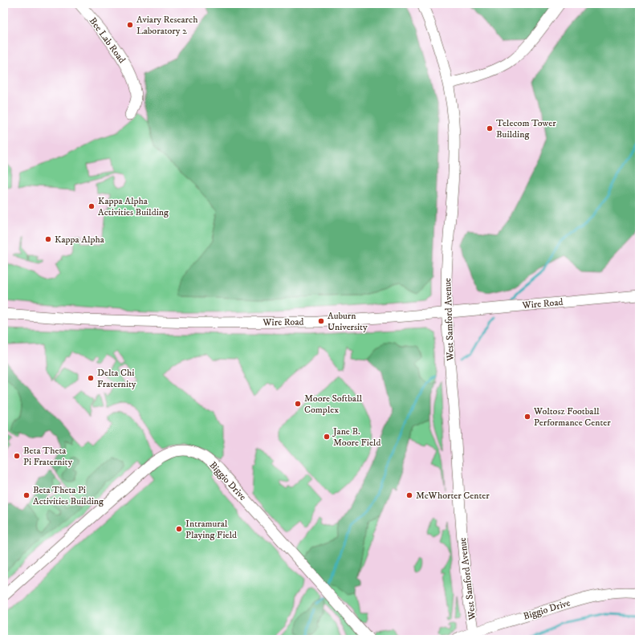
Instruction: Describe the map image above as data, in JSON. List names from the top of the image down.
{
  "streets": {
    "street": [
      "Bee Lab Road",
      "Wire Road",
      "West Samford Avenue",
      "Biggio Drive"
    ]
  },
  "crossings": [
    ["Wire Road", "West Samford Avenue"],
    ["West Samford Avenue", "Biggio Drive"]
  ],
  "places": [
    "Aviary Research Laboratory 2",
    "Telecom Tower Building",
    "Kappa Alpha Activities Building",
    "Kappa Alpha",
    "Auburn University",
    "Delta Chi Fraternity",
    "Moore Softball Complex",
    "Woltosz Football Performance Center",
    "Jane B. Moore Field",
    "Beta Theta Pi Fraternity",
    "Beta Theta Pi Activities Building",
    "McWhorter Center",
    "Intramural Playing Field"
  ]
}
